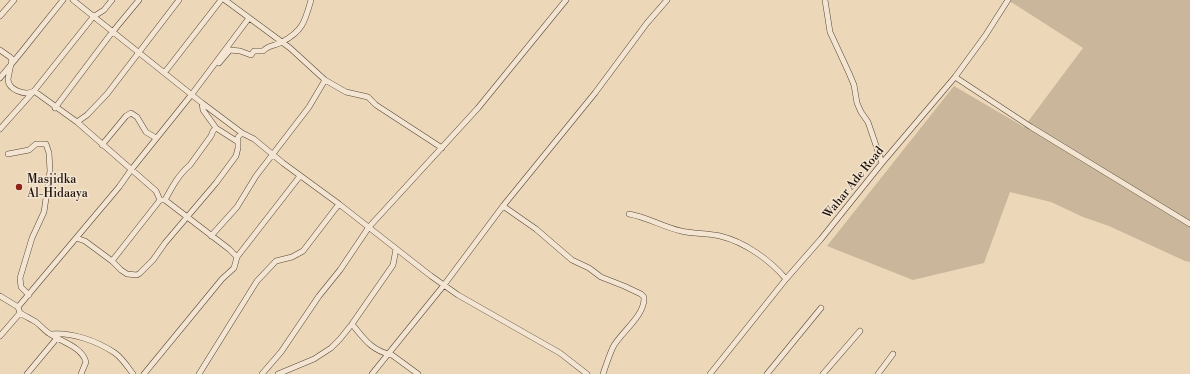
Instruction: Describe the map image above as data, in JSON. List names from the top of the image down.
{
  "streets": {
    "street": ["Wahar Ade Road"]
  },
  "places": ["Masjidka Al-Hidaaya"]
}
